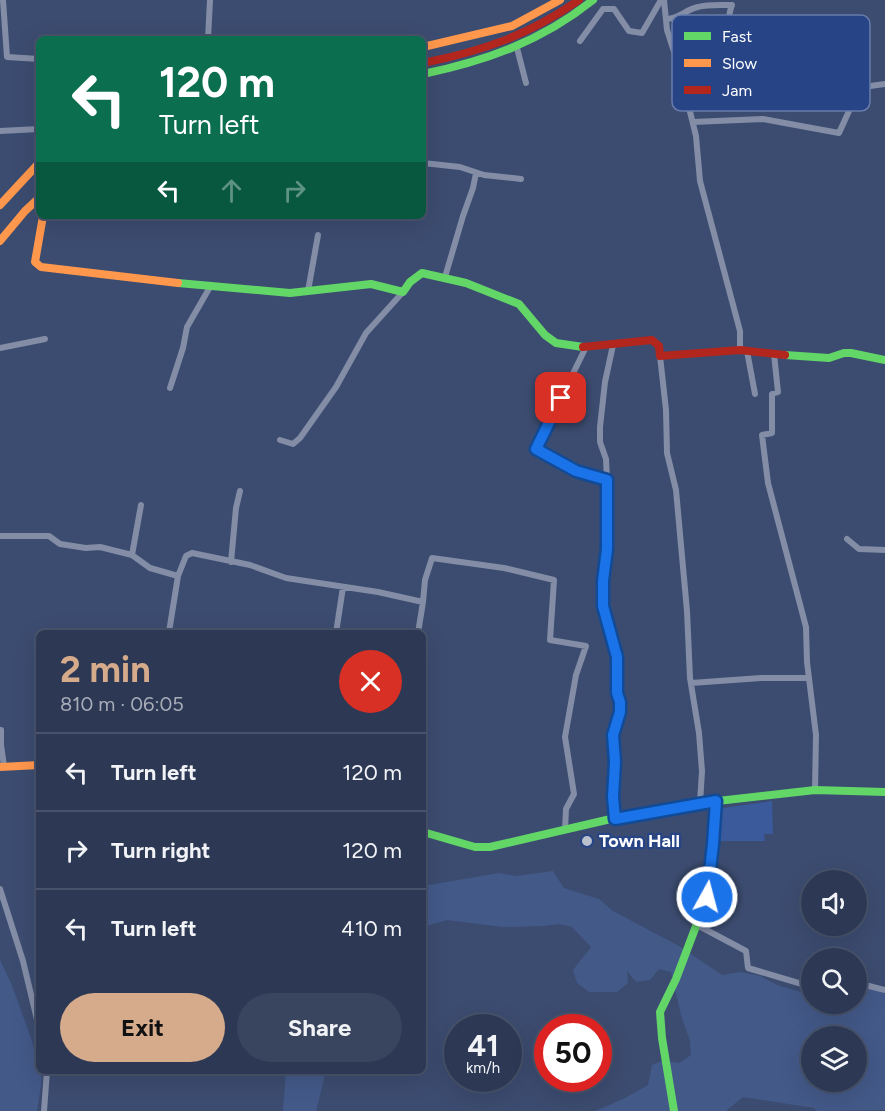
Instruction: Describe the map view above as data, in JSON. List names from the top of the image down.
{
  "places": ["Town Hall"],
  "legend": ["Fast", "Slow", "Jam"],
  "page": {
    "turn": ["120 m", "Turn left"],
    "heading": ["2 min", "810 m · 06:05"],
    "list": [
      {
        "name": "Turn left",
        "value": "120 m"
      },
      {
        "name": "Turn right",
        "value": "120 m"
      },
      {
        "name": "Turn left",
        "value": "410 m"
      }
    ],
    "buttons": ["Exit", "Share"],
    "speed": "41 km/h",
    "limit": "50"
  }
}
